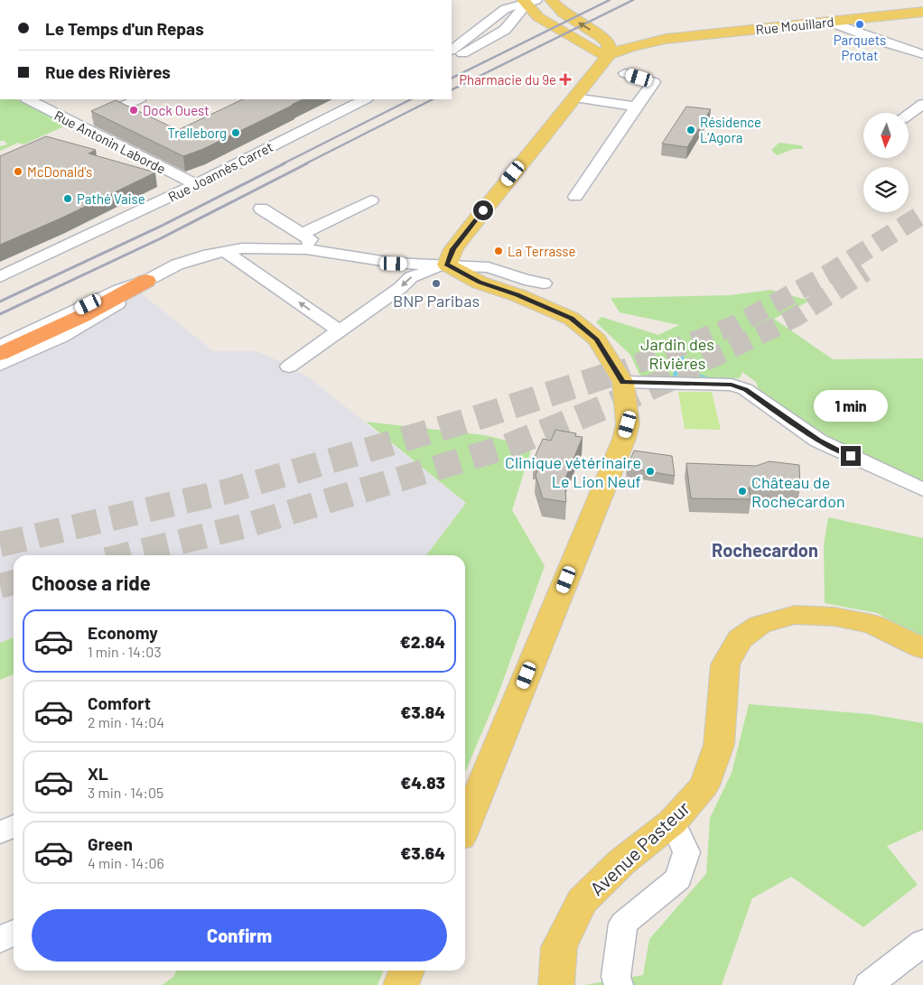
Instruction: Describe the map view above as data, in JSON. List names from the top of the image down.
{
  "streets": {
    "main road": ["Rue Mouillard", "Avenue Pasteur"],
    "street": ["Rue Antonin Laborde", "Rue Joannès Carret"]
  },
  "crossings": [
    ["Rue Antonin Laborde", "Rue Joannès Carret"]
  ],
  "districts": ["Rochecardon"],
  "parks": ["Jardin des Rivières"],
  "places": {
    "other": [
      "Parquets Protat",
      "Dock Ouest",
      "Résidence L’Agora",
      "Trelleborg",
      "McDonald's",
      "Pathé Vaise",
      "La Terrasse",
      "BNP Paribas",
      "Clinique vétérinaire Le Lion Neuf",
      "Château de Rochecardon"
    ],
    "health": ["Pharmacie du 9e"]
  },
  "north": "bottom",
  "page": {
    "banner": ["Le Temps d'un Repas", "Rue des Rivières"],
    "bubble": "1 min",
    "heading": "Choose a ride",
    "list": [
      {
        "name": "Economy",
        "note": "1 min · 14:03",
        "value": "€2.84"
      },
      {
        "name": "Comfort",
        "note": "2 min · 14:04",
        "value": "€3.84"
      },
      {
        "name": "XL",
        "note": "3 min · 14:05",
        "value": "€4.83"
      },
      {
        "name": "Green",
        "note": "4 min · 14:06",
        "value": "€3.64"
      }
    ],
    "buttons": "Confirm"
  }
}
